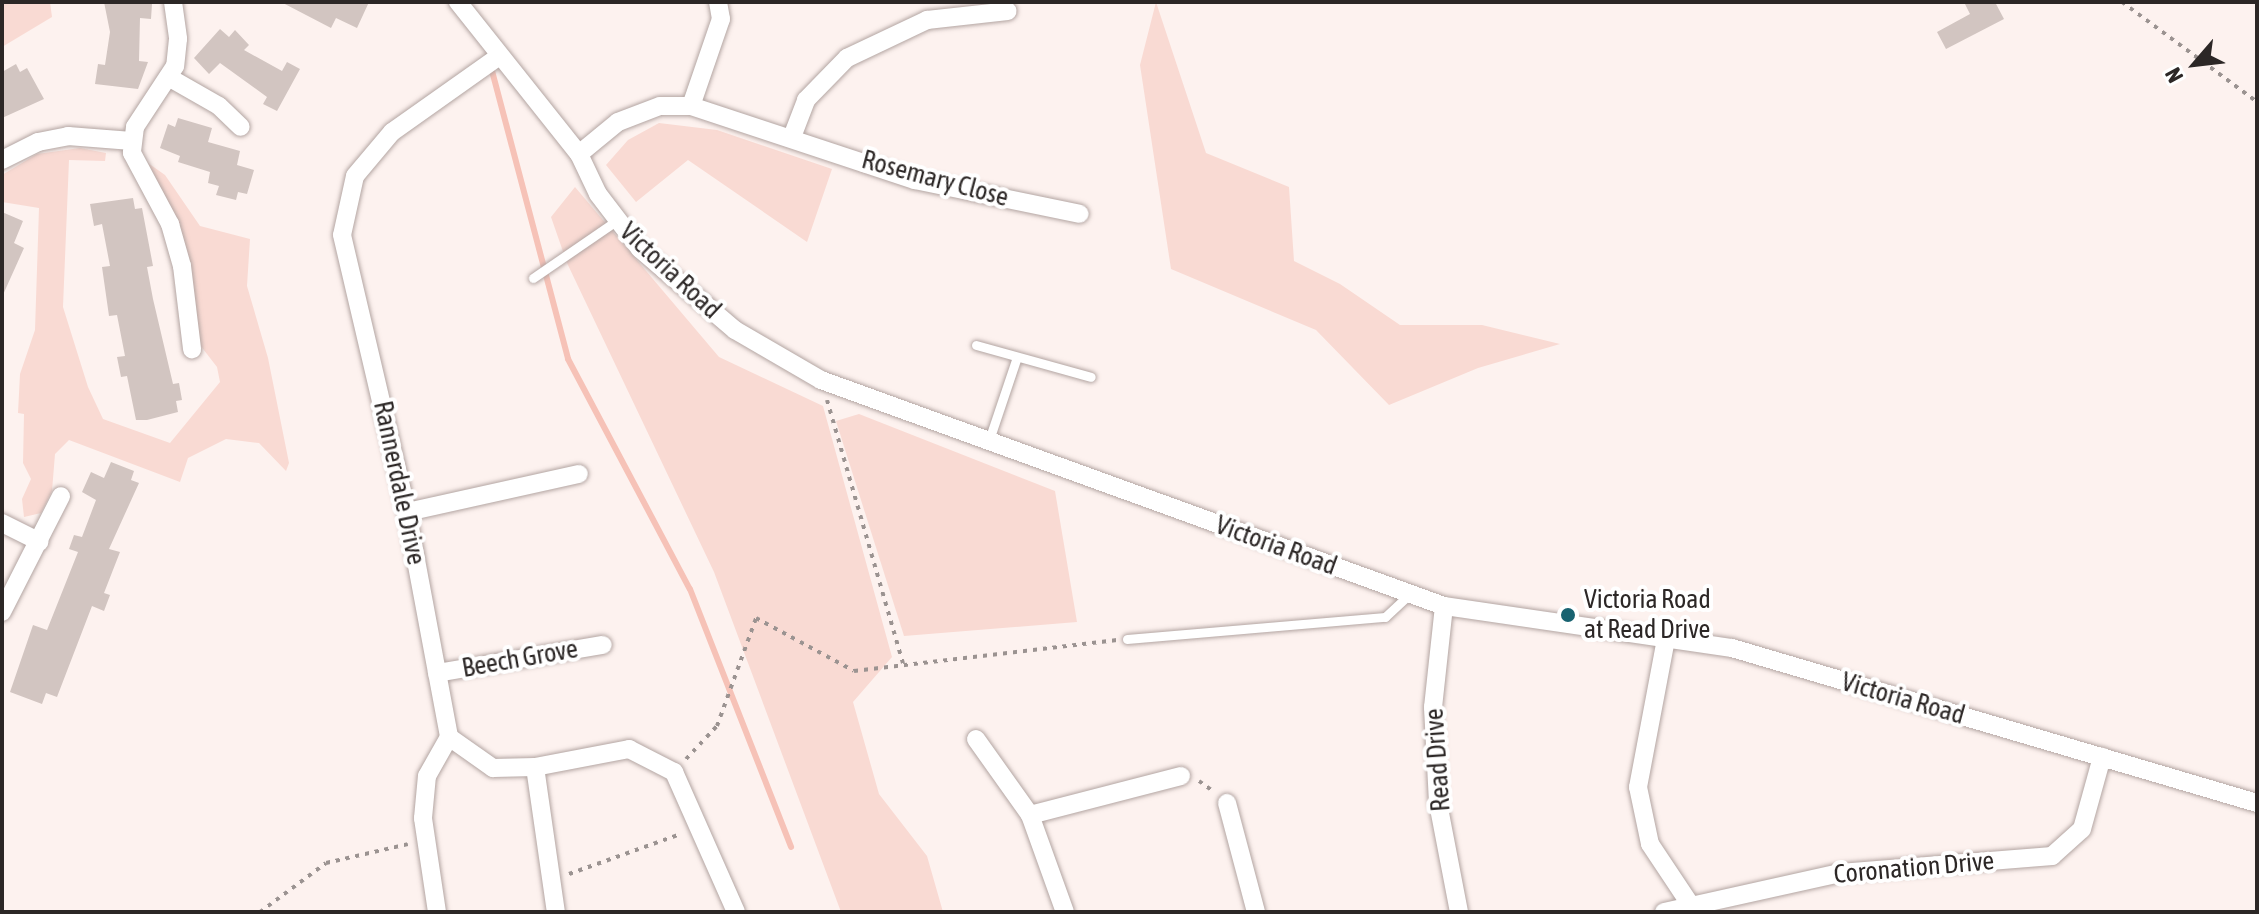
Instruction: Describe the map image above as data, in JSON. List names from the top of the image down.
{
  "streets": {
    "street": [
      "Rosemary Close",
      "Victoria Road",
      "Rannerdale Drive",
      "Beech Grove",
      "Read Drive",
      "Coronation Drive"
    ]
  },
  "crossings": [
    ["Rosemary Close", "Victoria Road"],
    ["Victoria Road", "Rannerdale Drive"],
    ["Victoria Road", "Read Drive"],
    ["Victoria Road", "Coronation Drive"],
    ["Rannerdale Drive", "Beech Grove"]
  ],
  "places": ["Victoria Road at Read Drive"],
  "north": "bottom left"
}
